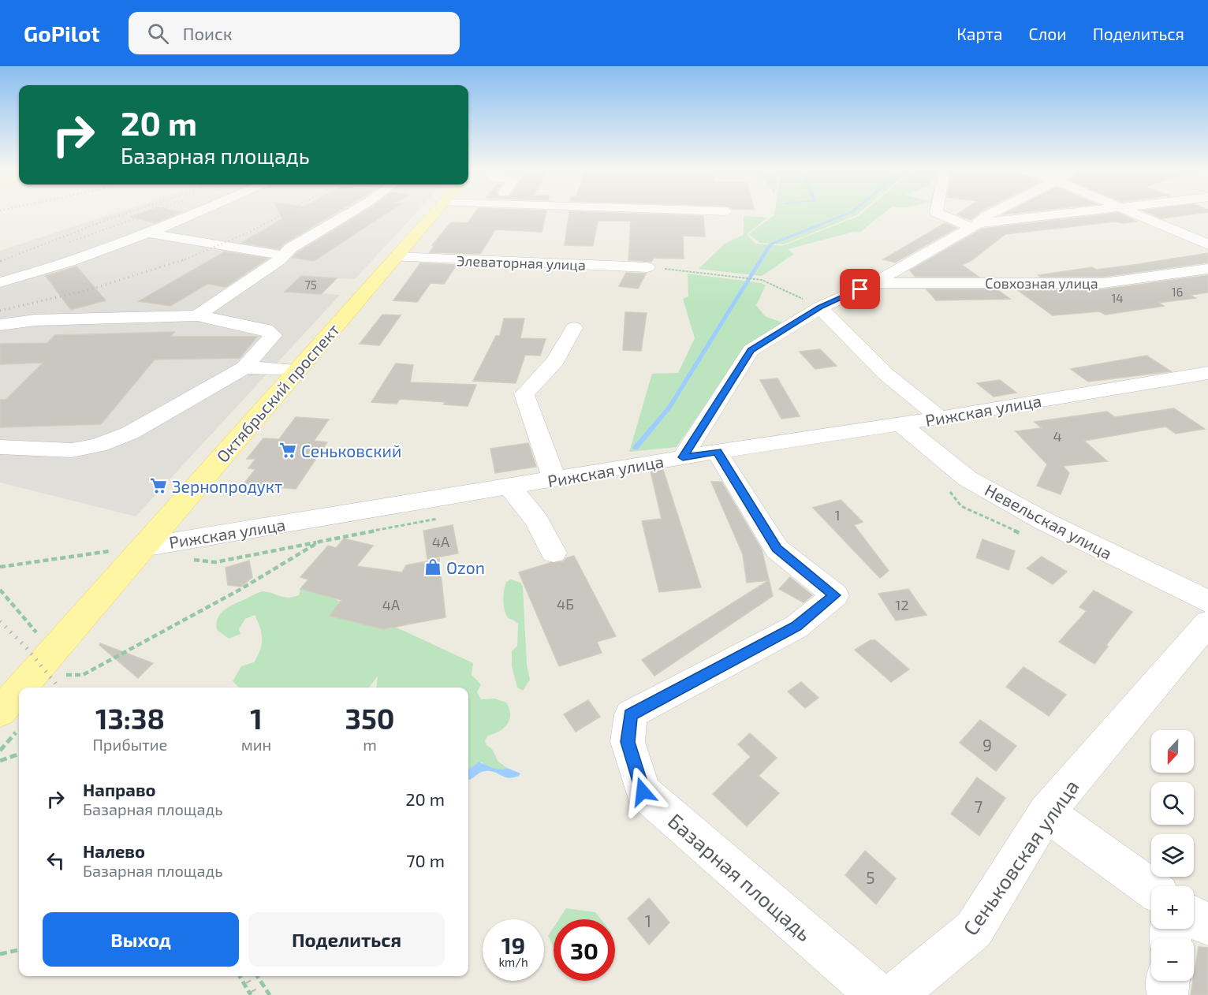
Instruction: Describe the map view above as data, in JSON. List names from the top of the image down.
{
  "streets": {
    "main road": ["Октябрьский проспект"],
    "street": [
      "Элеваторная улица",
      "Совхозная улица",
      "Рижская улица",
      "Невельская улица",
      "Сеньковская улица",
      "Базарная площадь"
    ]
  },
  "crossings": [
    ["Элеваторная улица", "Октябрьский проспект"],
    ["Октябрьский проспект", "Рижская улица"],
    ["Рижская улица", "Невельская улица"],
    ["Рижская улица", "Базарная площадь"]
  ],
  "places": {
    "supermarket": ["Сеньковский", "Зернопродукт"],
    "shop": ["Ozon"]
  },
  "house_numbers": [
    "75",
    "16",
    "14",
    "4",
    "1",
    "4А",
    "4Б",
    "4А",
    "12",
    "9",
    "7",
    "5",
    "1"
  ],
  "north": "bottom",
  "page": {
    "header": "GoPilot",
    "search": "Поиск",
    "nav": ["Карта", "Слои", "Поделиться"],
    "turn": ["20 m", "Базарная площадь"],
    "eta": [
      "13:38",
      "Прибытие",
      "1",
      "мин",
      "350",
      "m"
    ],
    "map_buttons": ["+", "−"],
    "list": [
      {
        "name": "Направо",
        "note": "Базарная площадь",
        "value": "20 m"
      },
      {
        "name": "Налево",
        "note": "Базарная площадь",
        "value": "70 m"
      }
    ],
    "buttons": ["Выход", "Поделиться"],
    "speed": "19 km/h",
    "limit": "30"
  }
}
